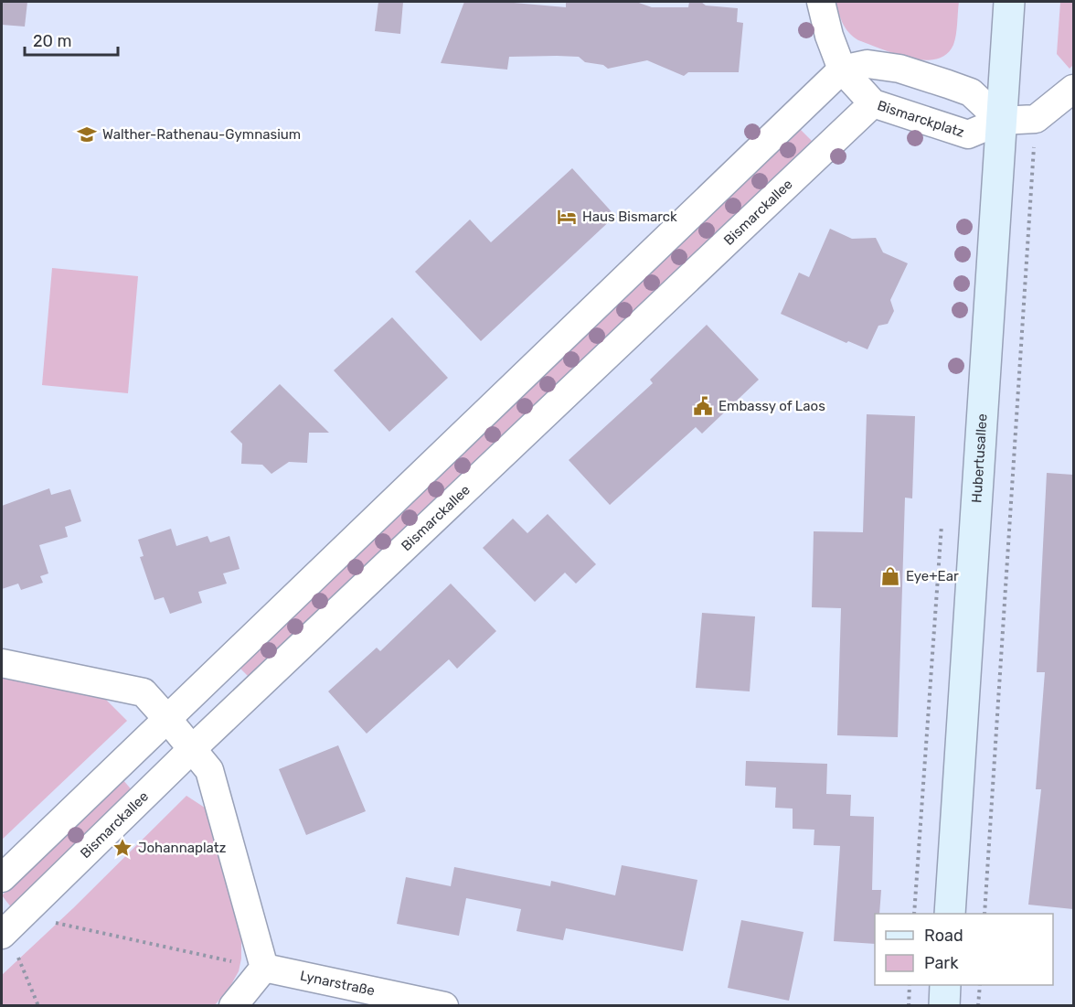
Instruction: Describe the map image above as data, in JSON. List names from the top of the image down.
{
  "streets": {
    "main road": ["Hubertusallee"],
    "street": ["Bismarckplatz", "Bismarckallee", "Lynarstraße"]
  },
  "crossings": [
    ["Bismarckplatz", "Bismarckallee"],
    ["Bismarckplatz", "Hubertusallee"]
  ],
  "places": {
    "school or university": ["Walther-Rathenau-Gymnasium"],
    "hotel": ["Haus Bismarck"],
    "public building": ["Embassy of Laos"],
    "shop": ["Eye+Ear"],
    "place": ["Johannaplatz"]
  },
  "legend": ["Road", "Park"],
  "scale_bar": "20 m"
}
